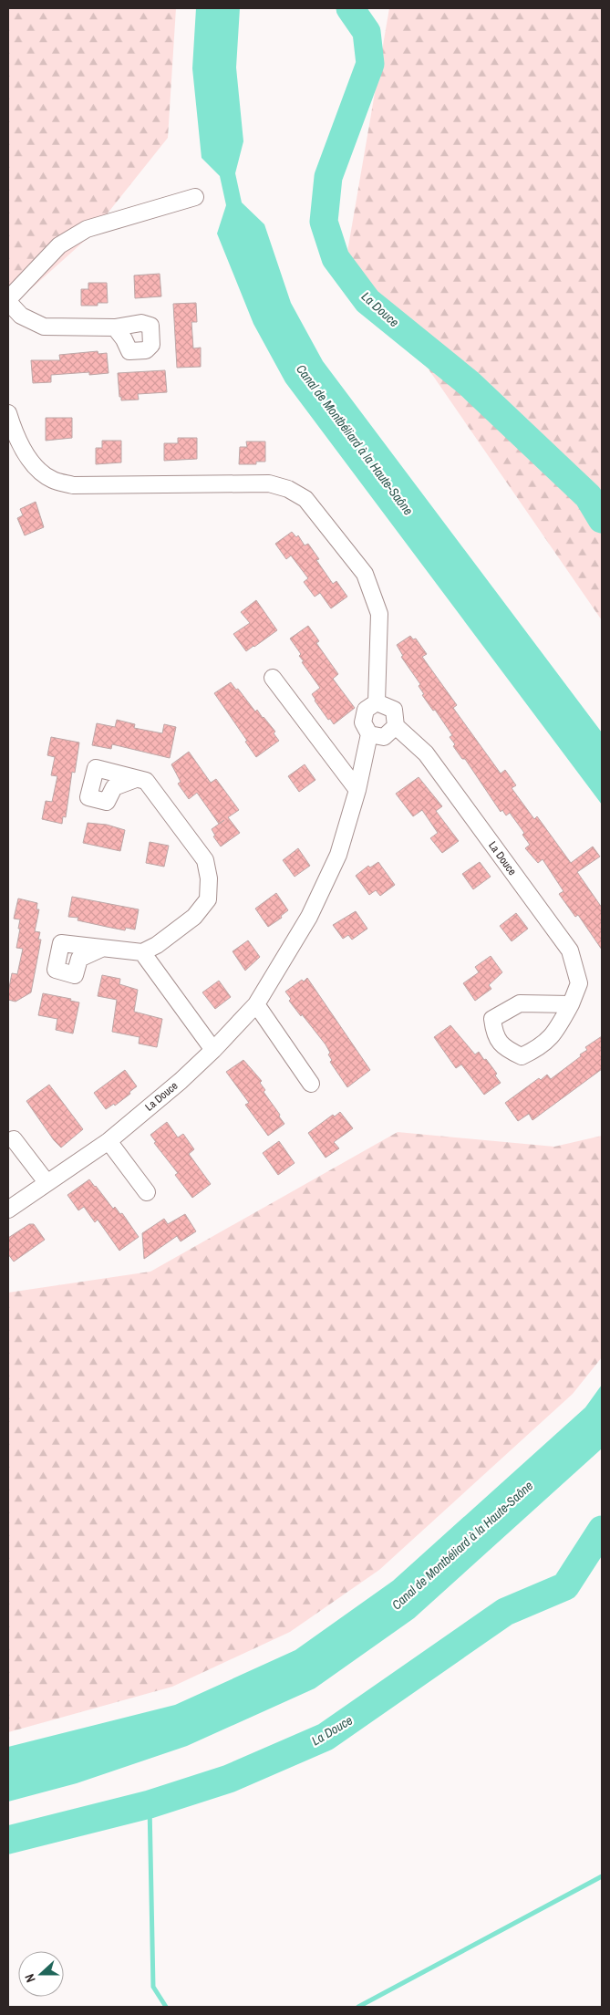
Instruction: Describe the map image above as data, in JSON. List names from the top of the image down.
{
  "streets": {
    "street": ["La Douce"]
  },
  "water": ["La Douce", "Canal de Montbéliard à la Haute-Saône"],
  "north": "left"
}
